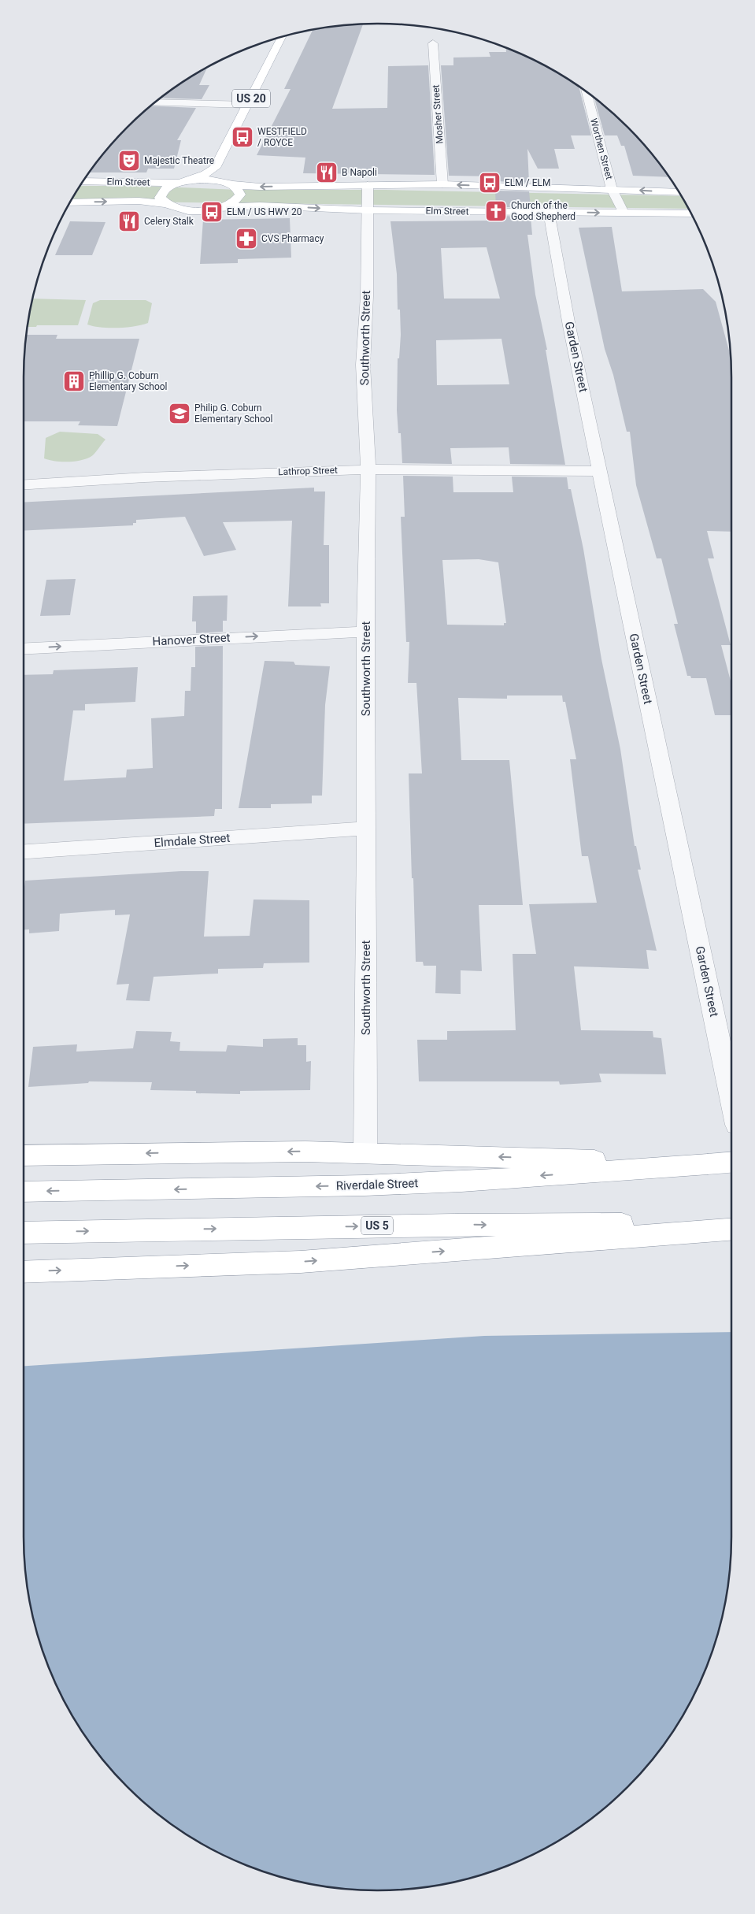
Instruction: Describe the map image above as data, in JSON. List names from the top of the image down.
{
  "streets": {
    "main road": [
      "US 20",
      "Elm Street",
      "Riverdale Street",
      "US 5"
    ],
    "street": [
      "Mosher Street",
      "Worthen Street",
      "Southworth Street",
      "Garden Street",
      "Lathrop Street",
      "Hanover Street",
      "Elmdale Street"
    ]
  },
  "crossings": [
    ["Worthen Street", "Elm Street"],
    ["Elm Street", "Southworth Street"],
    ["Elm Street", "Garden Street"],
    ["Southworth Street", "Lathrop Street"],
    ["Southworth Street", "Hanover Street"],
    ["Southworth Street", "Elmdale Street"],
    ["Garden Street", "Lathrop Street"]
  ],
  "one_way": ["Hanover Street"],
  "places": {
    "bus stop": ["WESTFIELD / ROYCE", "ELM / ELM", "ELM / US HWY 20"],
    "theatre": ["Majestic Theatre"],
    "restaurant": ["B Napoli", "Celery Stalk"],
    "church": ["Church of the Good Shepherd"],
    "pharmacy": ["CVS Pharmacy"],
    "building": ["Phillip G. Coburn Elementary School"],
    "school or university": ["Philip G. Coburn Elementary School"]
  }
}
